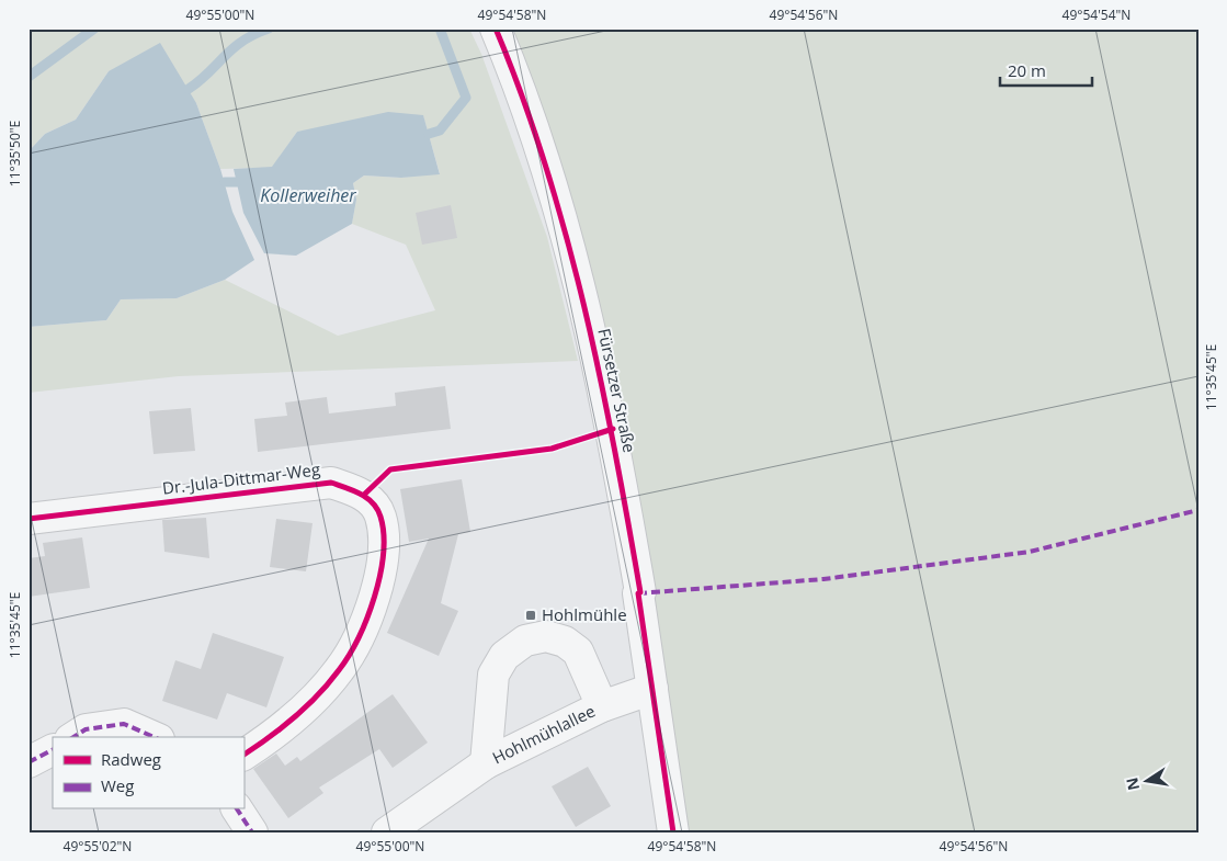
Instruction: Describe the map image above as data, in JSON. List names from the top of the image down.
{
  "streets": {
    "street": ["Fürsetzer Straße", "Dr.-Jula-Dittmar-Weg", "Hohlmühlallee"]
  },
  "crossings": [
    ["Fürsetzer Straße", "Hohlmühlallee"]
  ],
  "water": ["Kollerweiher"],
  "places": {
    "transit": ["Hohlmühle"]
  },
  "legend": ["Radweg", "Weg"],
  "scale_bar": "20 m",
  "north": "left",
  "coordinates": [
    "49°55'00\"N",
    "49°54'58\"N",
    "49°54'56\"N",
    "49°54'54\"N",
    "11°35'50\"E",
    "11°35'45\"E",
    "49°55'02\"N"
  ]
}
